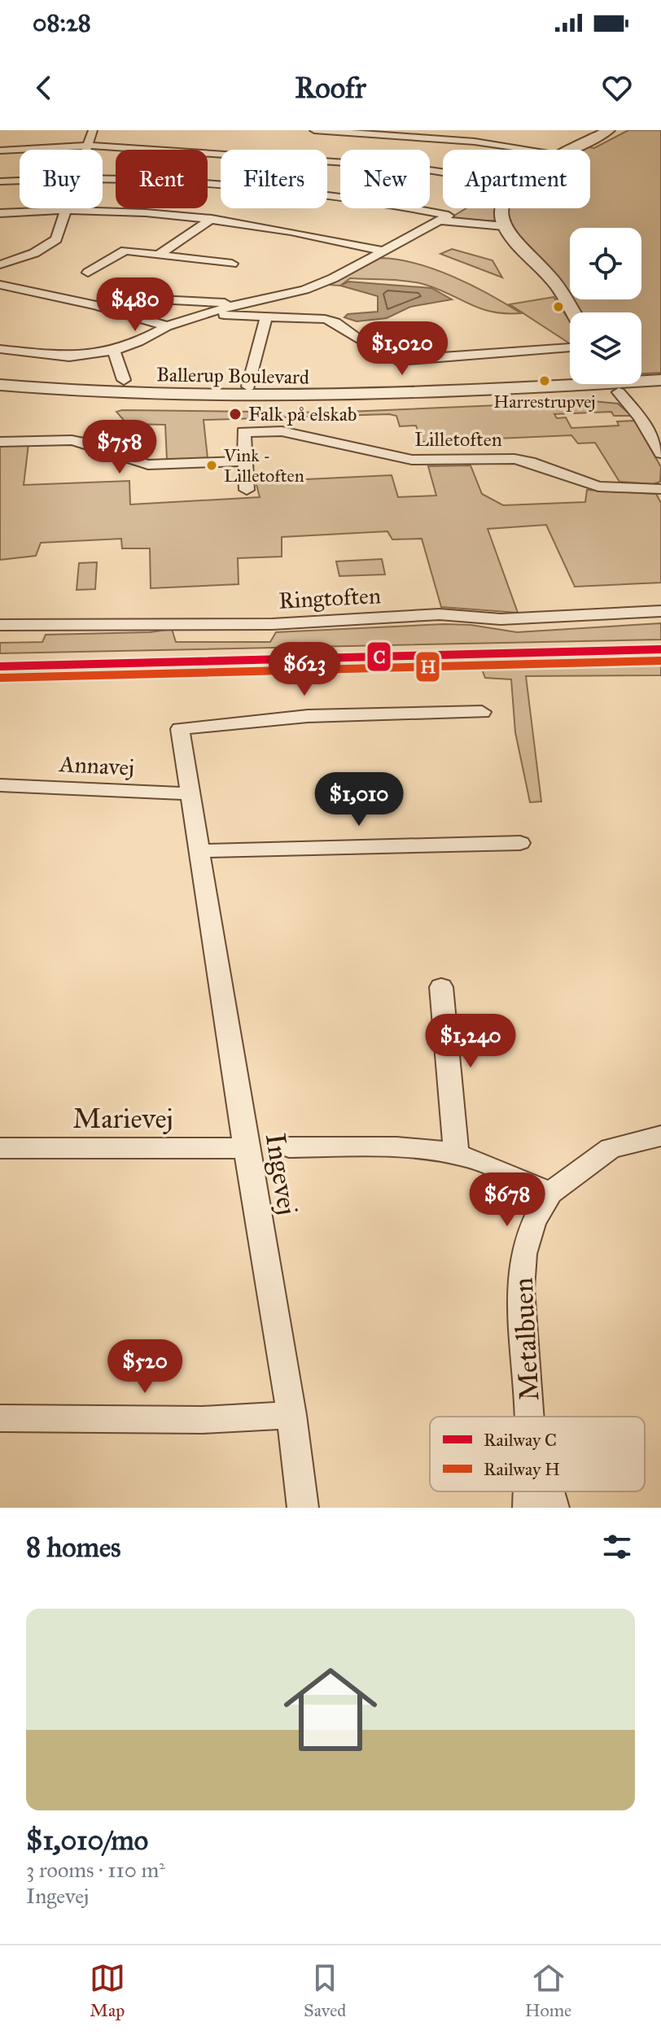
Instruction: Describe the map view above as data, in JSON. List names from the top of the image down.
{
  "streets": {
    "street": [
      "Ballerup Boulevard",
      "Lilletoften",
      "Ringtoften",
      "Annavej",
      "Marievej",
      "Ingevej",
      "Metalbuen"
    ]
  },
  "crossings": [
    ["Annavej", "Ingevej"],
    ["Marievej", "Ingevej"]
  ],
  "places": ["Harrestrupvej", "Falk på elskab", "Vink - Lilletoften"],
  "lines": ["rail line C", "rail line H"],
  "legend": ["Railway C", "Railway H"],
  "page": {
    "status": "08:28",
    "header": "Roofr",
    "chip": [
      "Buy",
      "Rent",
      "Filters",
      "New",
      "Apartment"
    ],
    "price": [
      "$480",
      "$1,020",
      "$758",
      "$623",
      "$1,010",
      "$1,240",
      "$678",
      "$520"
    ],
    "heading": "8 homes",
    "list": [
      {
        "name": "$1,010/mo",
        "note": "3 rooms · 110 m² · Ingevej"
      }
    ],
    "tabs": ["Map", "Saved", "Home"]
  }
}
